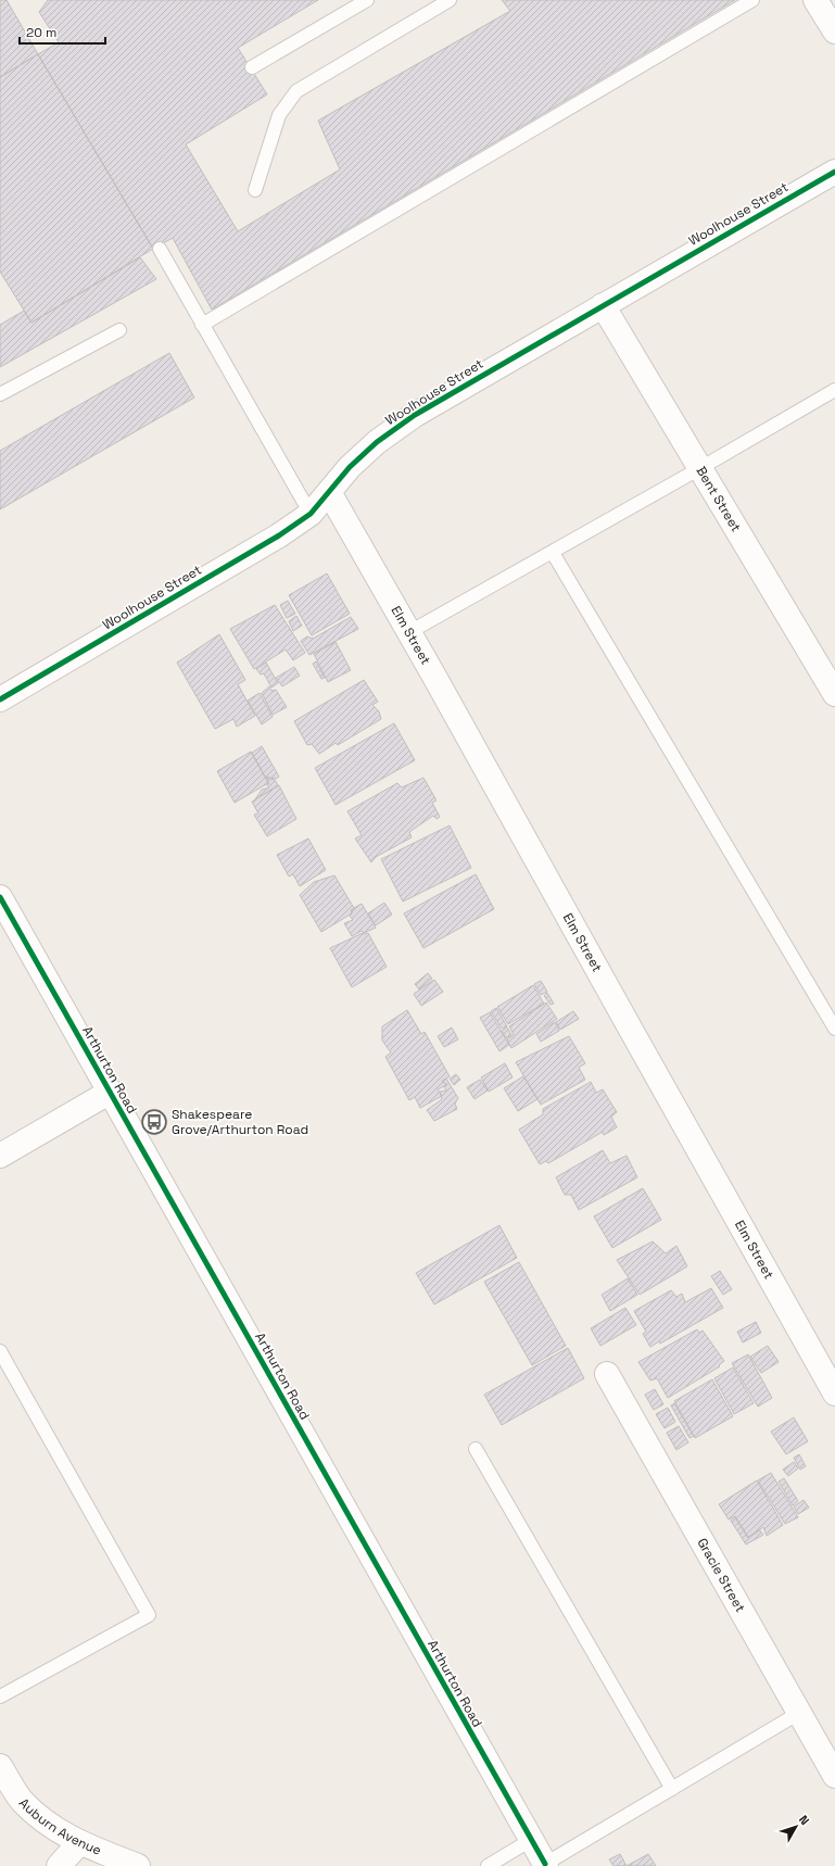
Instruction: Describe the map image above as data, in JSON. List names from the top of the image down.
{
  "streets": {
    "street": [
      "Woolhouse Street",
      "Bent Street",
      "Elm Street",
      "Arthurton Road",
      "Gracie Street",
      "Auburn Avenue"
    ]
  },
  "crossings": [
    ["Woolhouse Street", "Bent Street"],
    ["Woolhouse Street", "Elm Street"]
  ],
  "places": {
    "bus stop": ["Shakespeare Grove/Arthurton Road"]
  },
  "scale_bar": "20 m",
  "north": "top right"
}
